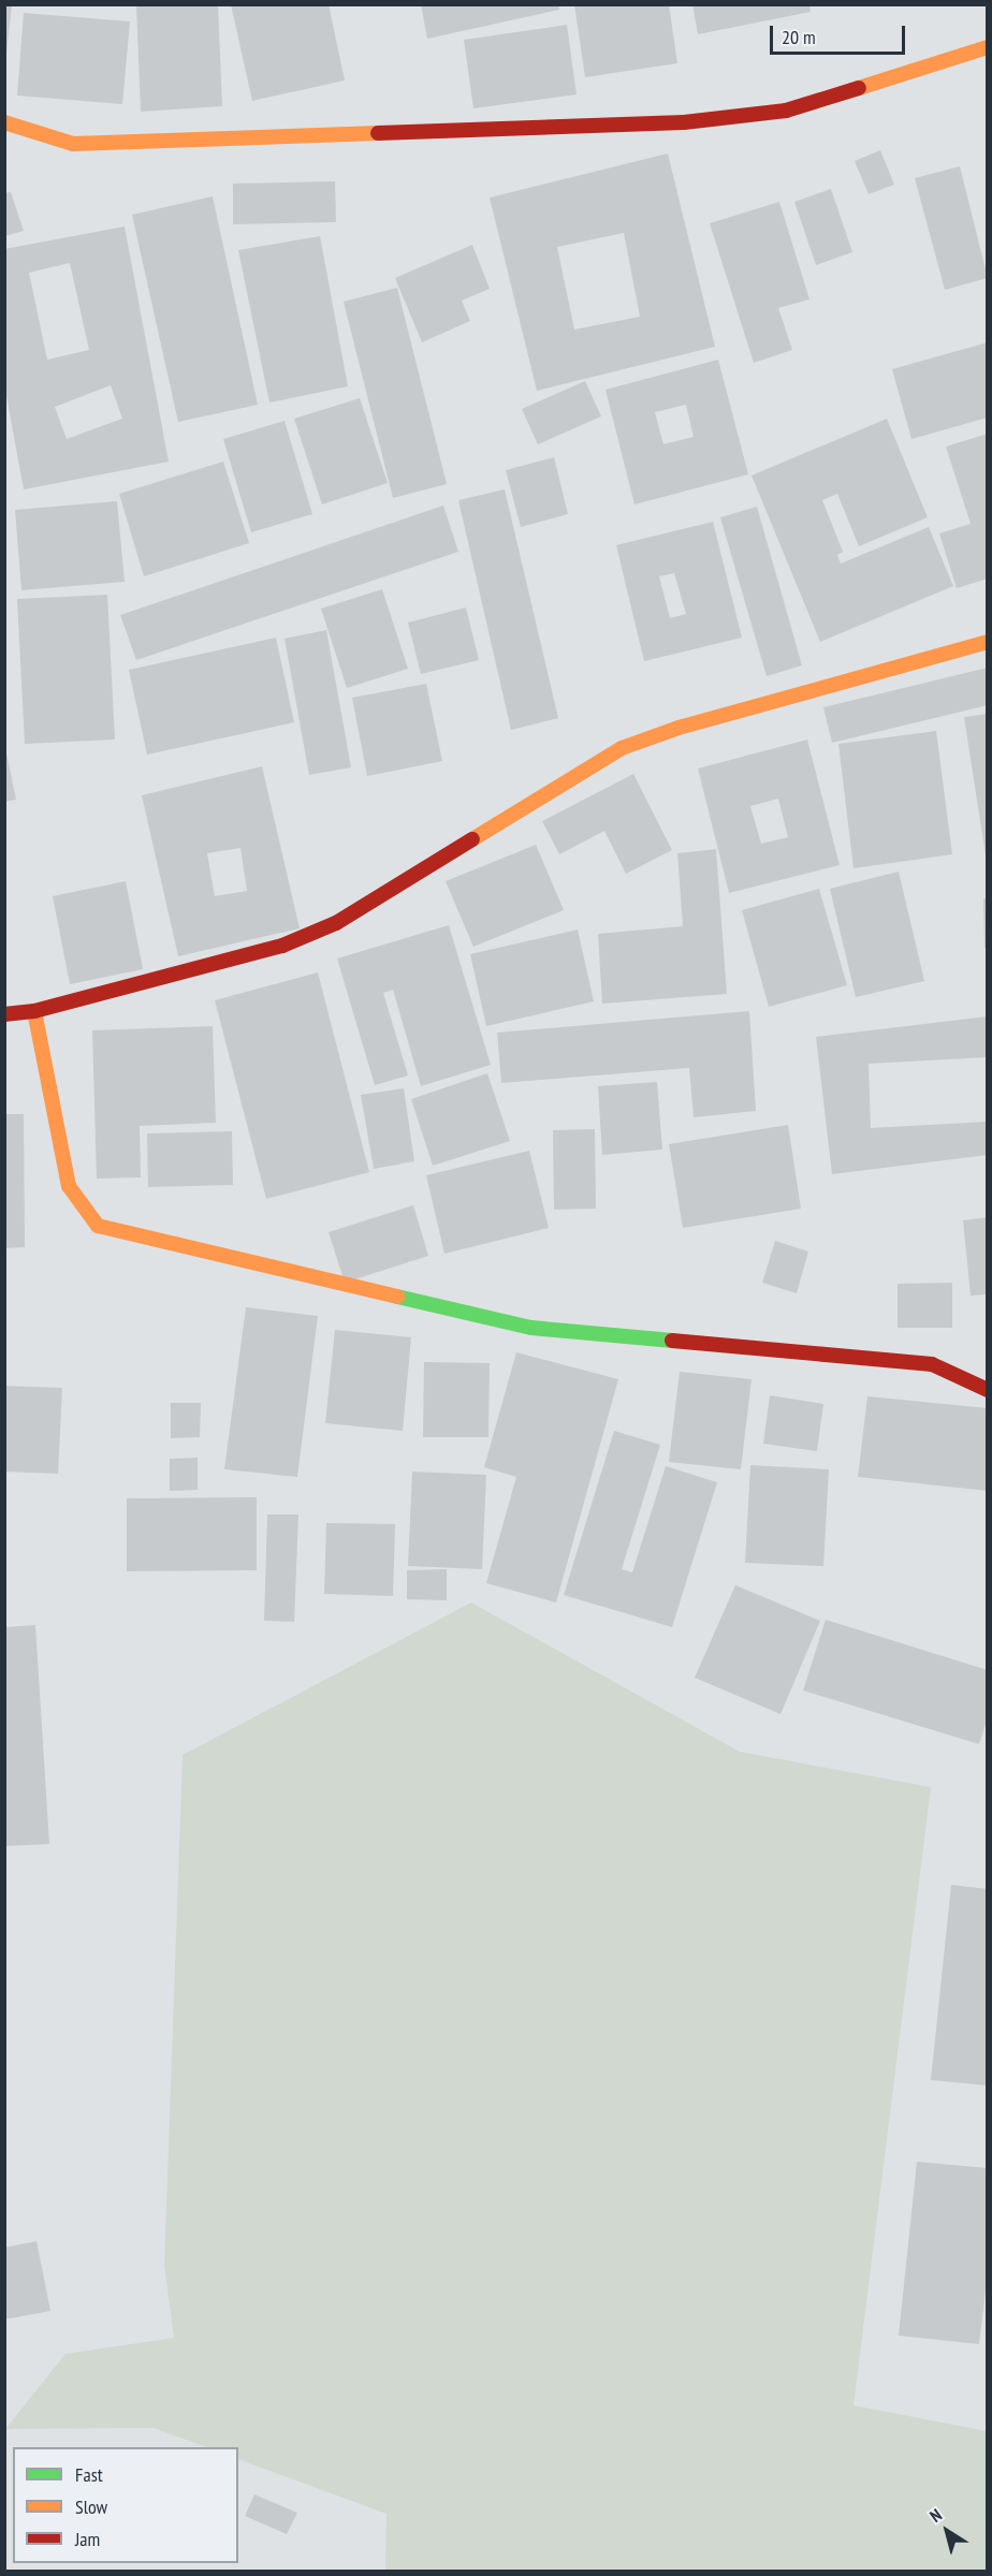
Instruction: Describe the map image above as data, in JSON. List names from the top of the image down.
{
  "legend": ["Fast", "Slow", "Jam"],
  "scale_bar": "20 m",
  "north": "top left"
}
